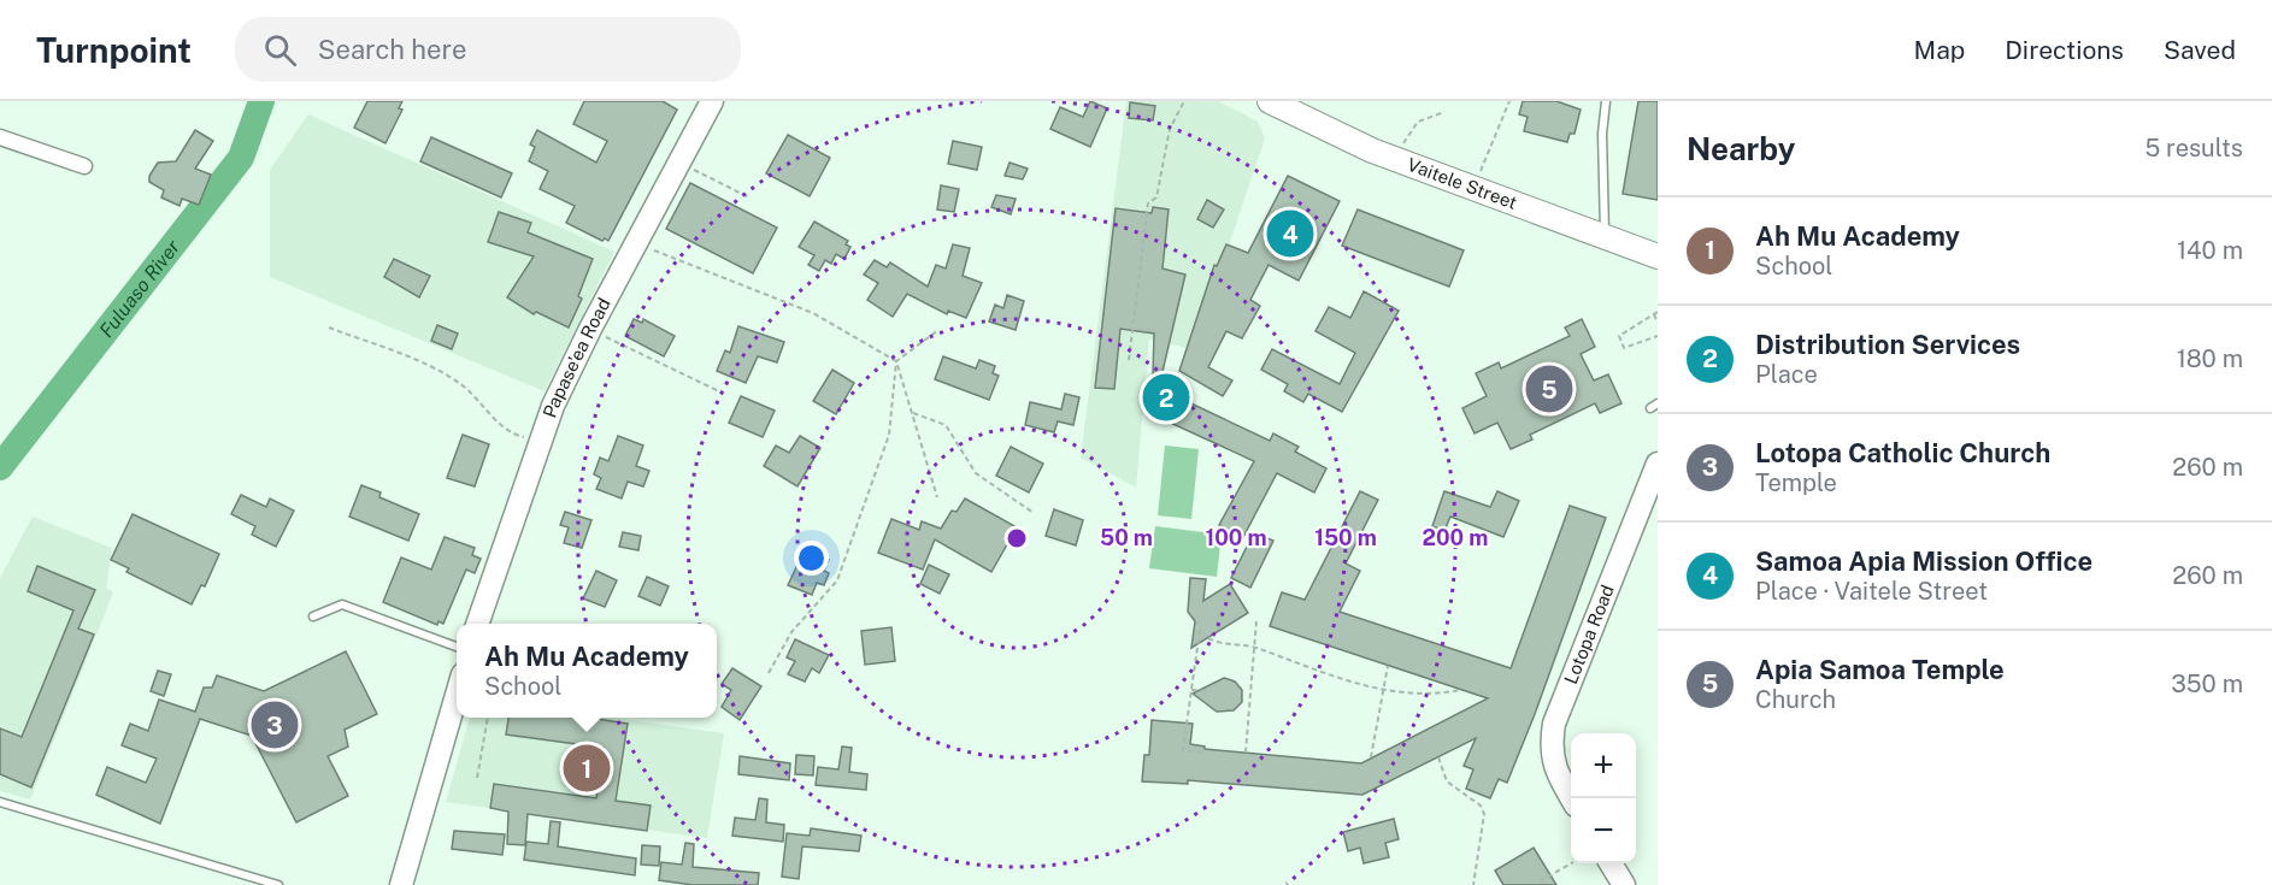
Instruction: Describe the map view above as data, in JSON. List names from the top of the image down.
{
  "streets": {
    "main road": ["Vaitele Street", "Papase'ea Road", "Lotopa Road"]
  },
  "water": ["Fuluaso River"],
  "page": {
    "header": "Turnpoint",
    "search": "Search here",
    "nav": ["Map", "Directions", "Saved"],
    "heading": ["Nearby", "5 results"],
    "list": [
      {
        "mark": "1",
        "name": "Ah Mu Academy",
        "note": "School",
        "value": "140 m"
      },
      {
        "mark": "2",
        "name": "Distribution Services",
        "note": "Place",
        "value": "180 m"
      },
      {
        "mark": "3",
        "name": "Lotopa Catholic Church",
        "note": "Temple",
        "value": "260 m"
      },
      {
        "mark": "4",
        "name": "Samoa Apia Mission Office",
        "note": "Place · Vaitele Street",
        "value": "260 m"
      },
      {
        "mark": "5",
        "name": "Apia Samoa Temple",
        "note": "Church",
        "value": "350 m"
      }
    ],
    "pins": [
      "4",
      "5",
      "2",
      "3",
      "1"
    ],
    "popup": ["Ah Mu Academy", "School"],
    "map_buttons": ["+", "−"]
  },
  "rings": [
    "50 m",
    "100 m",
    "150 m",
    "200 m"
  ]
}
